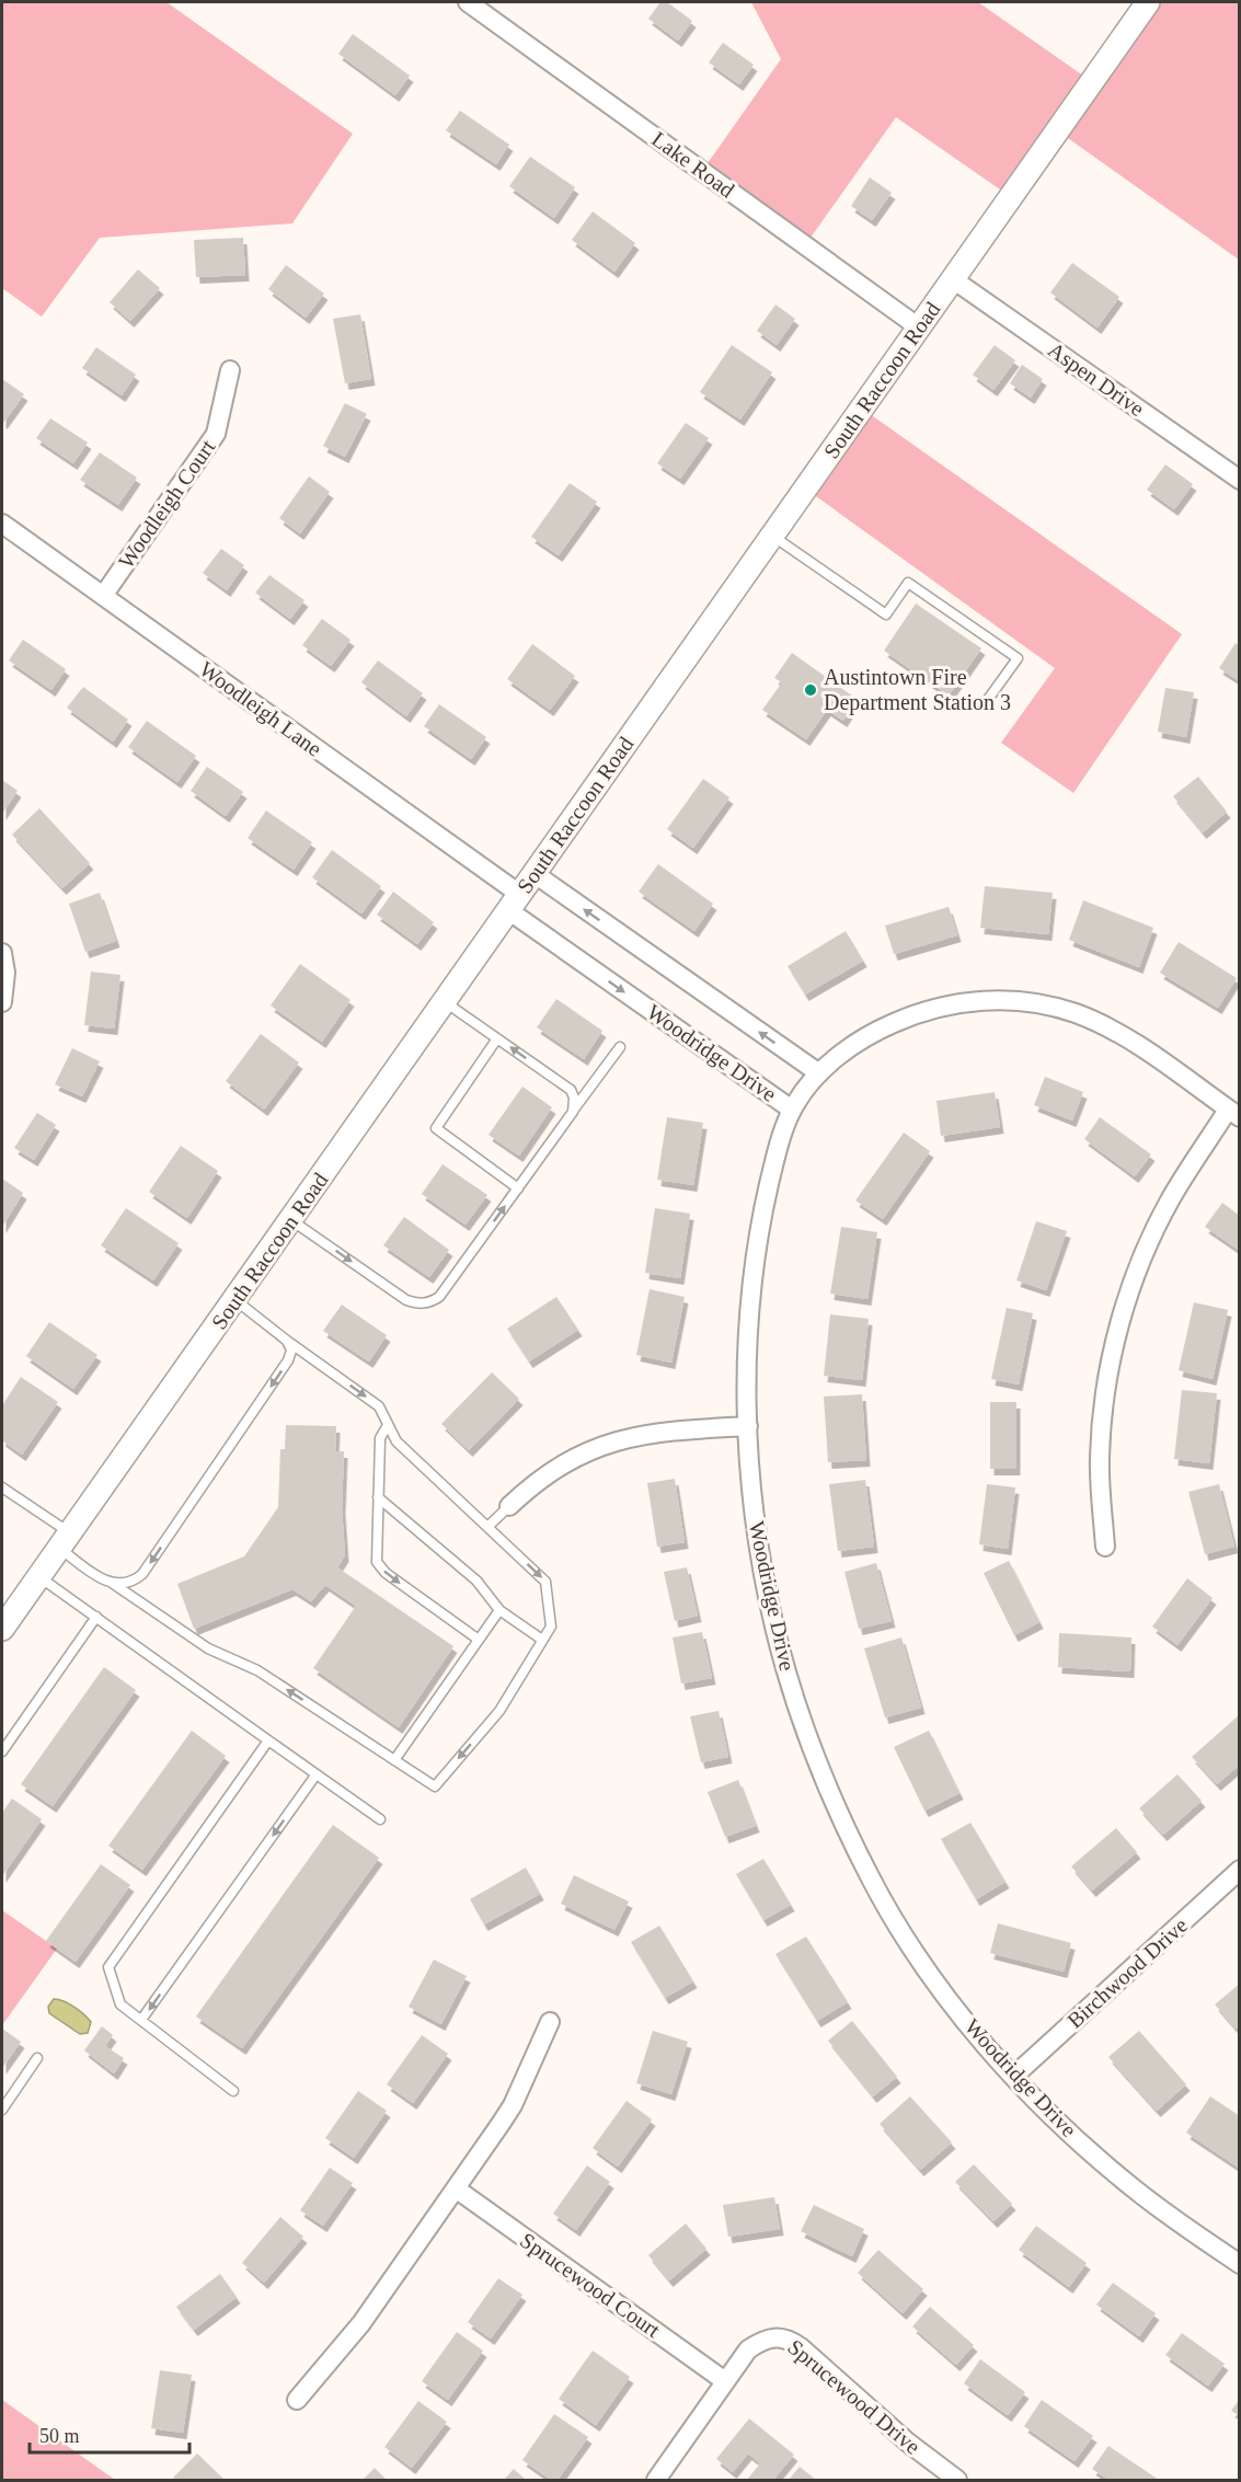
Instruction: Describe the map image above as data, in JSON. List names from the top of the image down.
{
  "streets": {
    "street": [
      "Lake Road",
      "Aspen Drive",
      "South Raccoon Road",
      "Woodleigh Court",
      "Woodleigh Lane",
      "Woodridge Drive",
      "Birchwood Drive",
      "Sprucewood Court",
      "Sprucewood Drive"
    ]
  },
  "crossings": [
    ["Lake Road", "South Raccoon Road"],
    ["Aspen Drive", "South Raccoon Road"],
    ["South Raccoon Road", "Woodleigh Lane"],
    ["South Raccoon Road", "Woodridge Drive"],
    ["Woodleigh Court", "Woodleigh Lane"],
    ["Woodleigh Lane", "Woodridge Drive"],
    ["Woodridge Drive", "Birchwood Drive"],
    ["Sprucewood Court", "Sprucewood Drive"]
  ],
  "places": ["Austintown Fire Department Station 3"],
  "scale_bar": "50 m"
}
